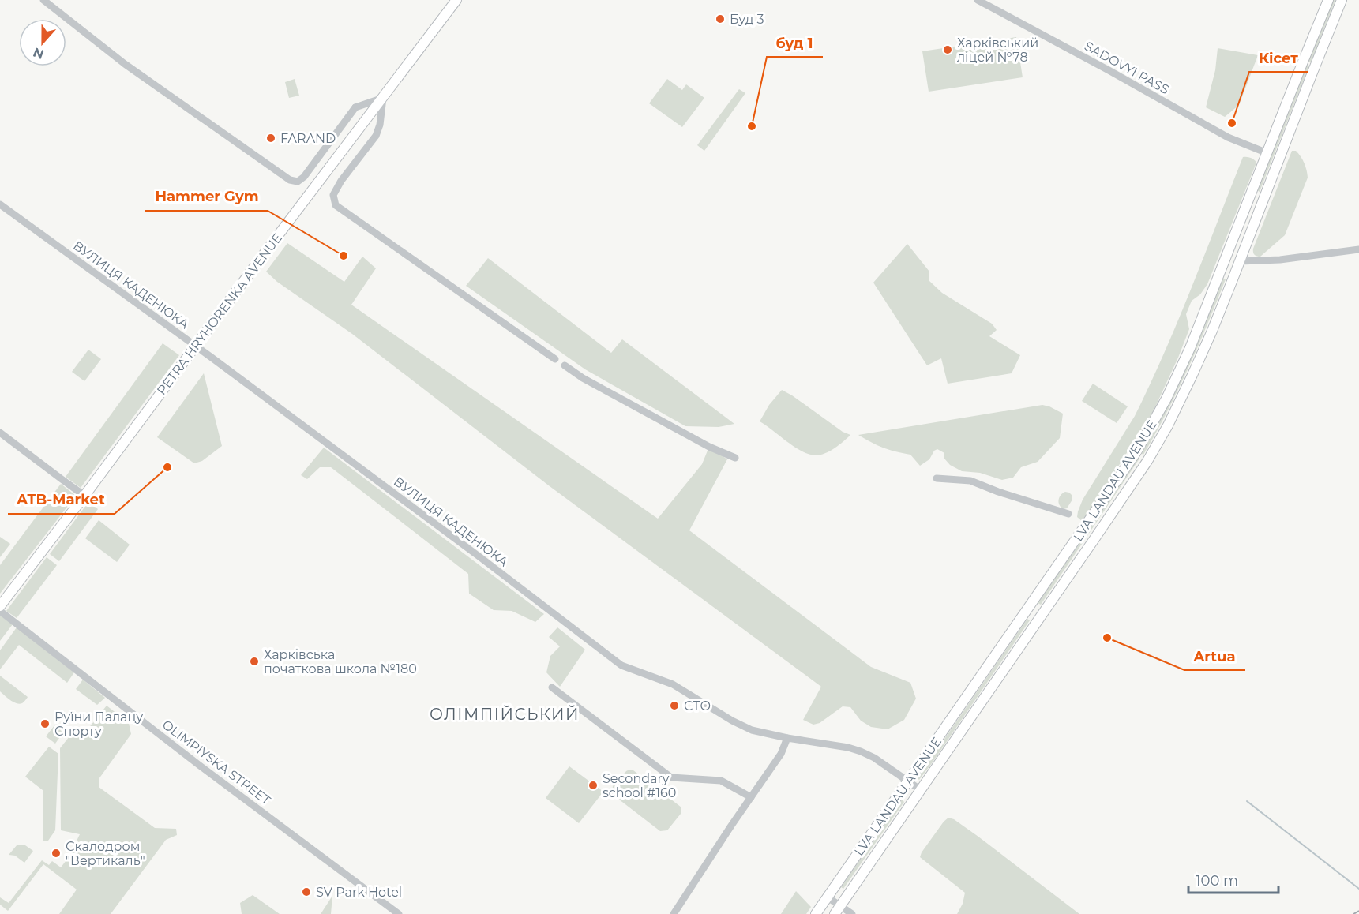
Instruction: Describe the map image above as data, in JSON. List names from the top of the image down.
{
  "streets": {
    "main road": ["PETRA HRYHORENKA АVENUE", "LVA LANDAU AVENUE"],
    "street": ["SADOVYI PASS", "ВУЛИЦЯ КАДЕНЮКА", "OLIMPIYSKA STREET"]
  },
  "crossings": [
    ["SADOVYI PASS", "LVA LANDAU AVENUE"],
    ["ВУЛИЦЯ КАДЕНЮКА", "PETRA HRYHORENKA АVENUE"],
    ["ВУЛИЦЯ КАДЕНЮКА", "LVA LANDAU AVENUE"]
  ],
  "districts": ["ОЛІМПІЙСЬКИЙ"],
  "places": [
    "Буд 3",
    "Харківський ліцей №78",
    "Кісет",
    "буд 1",
    "FARAND",
    "Hammer Gym",
    "ATB-Market",
    "Artua",
    "Харківська початкова школа №180",
    "СТО",
    "Руїни Палацу Спорту",
    "Secondary school #160",
    "Скалодром \"Вертикаль\"",
    "SV Park Hotel"
  ],
  "scale_bar": "100 m",
  "north": "bottom"
}
